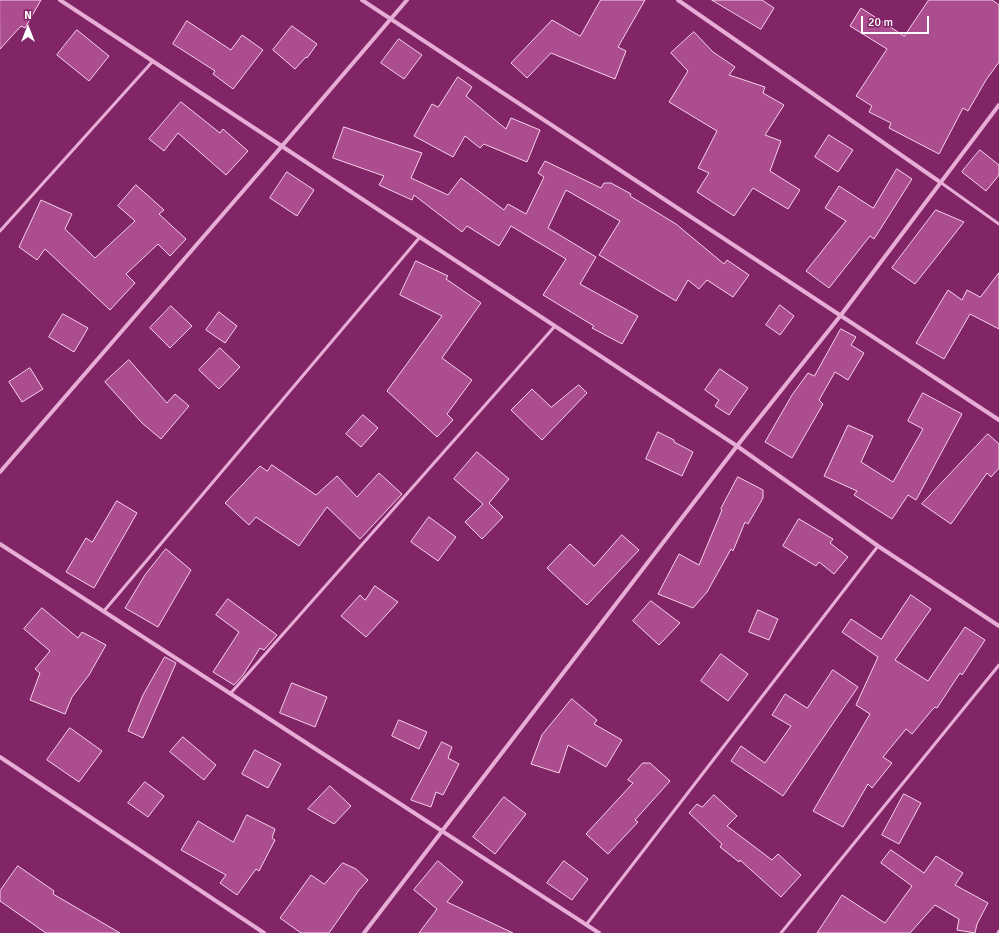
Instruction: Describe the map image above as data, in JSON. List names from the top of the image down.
{
  "scale_bar": "20 m",
  "north": "top"
}
